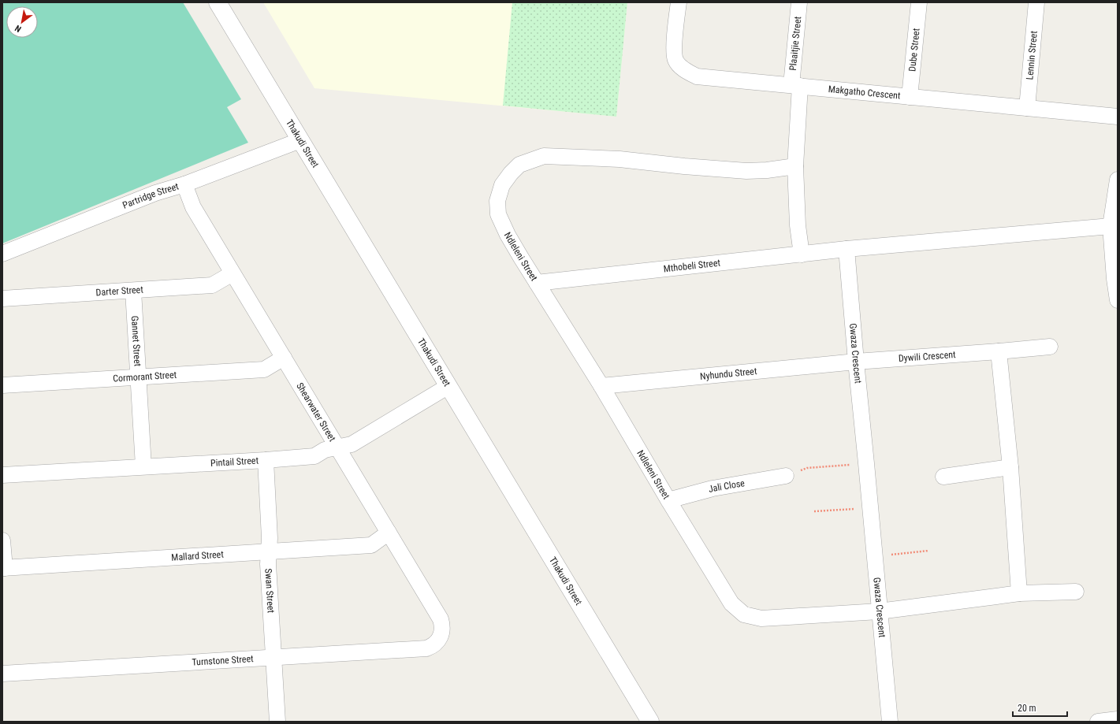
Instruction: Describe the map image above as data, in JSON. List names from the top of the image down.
{
  "streets": {
    "street": [
      "Plaaitjie Street",
      "Dube Street",
      "Lennin Street",
      "Makgatho Crescent",
      "Thakudi Street",
      "Partridge Street",
      "Ndleleni Street",
      "Mthobeli Street",
      "Darter Street",
      "Gannet Street",
      "Gwaza Crescent",
      "Dywili Crescent",
      "Nyhundu Street",
      "Cormorant Street",
      "Shearwater Street",
      "Pintail Street",
      "Jali Close",
      "Mallard Street",
      "Swan Street",
      "Turnstone Street"
    ]
  },
  "crossings": [
    ["Plaaitjie Street", "Makgatho Crescent"],
    ["Plaaitjie Street", "Ndleleni Street"],
    ["Plaaitjie Street", "Mthobeli Street"],
    ["Dube Street", "Makgatho Crescent"],
    ["Lennin Street", "Makgatho Crescent"],
    ["Thakudi Street", "Partridge Street"],
    ["Thakudi Street", "Pintail Street"],
    ["Partridge Street", "Shearwater Street"],
    ["Ndleleni Street", "Mthobeli Street"],
    ["Ndleleni Street", "Gwaza Crescent"],
    ["Ndleleni Street", "Nyhundu Street"],
    ["Ndleleni Street", "Jali Close"],
    ["Mthobeli Street", "Gwaza Crescent"],
    ["Darter Street", "Gannet Street"],
    ["Darter Street", "Shearwater Street"],
    ["Gannet Street", "Cormorant Street"],
    ["Gannet Street", "Pintail Street"],
    ["Gwaza Crescent", "Dywili Crescent"],
    ["Gwaza Crescent", "Nyhundu Street"],
    ["Dywili Crescent", "Nyhundu Street"],
    ["Cormorant Street", "Shearwater Street"],
    ["Shearwater Street", "Pintail Street"],
    ["Shearwater Street", "Mallard Street"],
    ["Shearwater Street", "Turnstone Street"],
    ["Pintail Street", "Swan Street"],
    ["Mallard Street", "Swan Street"],
    ["Swan Street", "Turnstone Street"]
  ],
  "scale_bar": "20 m",
  "north": "bottom left"
}
